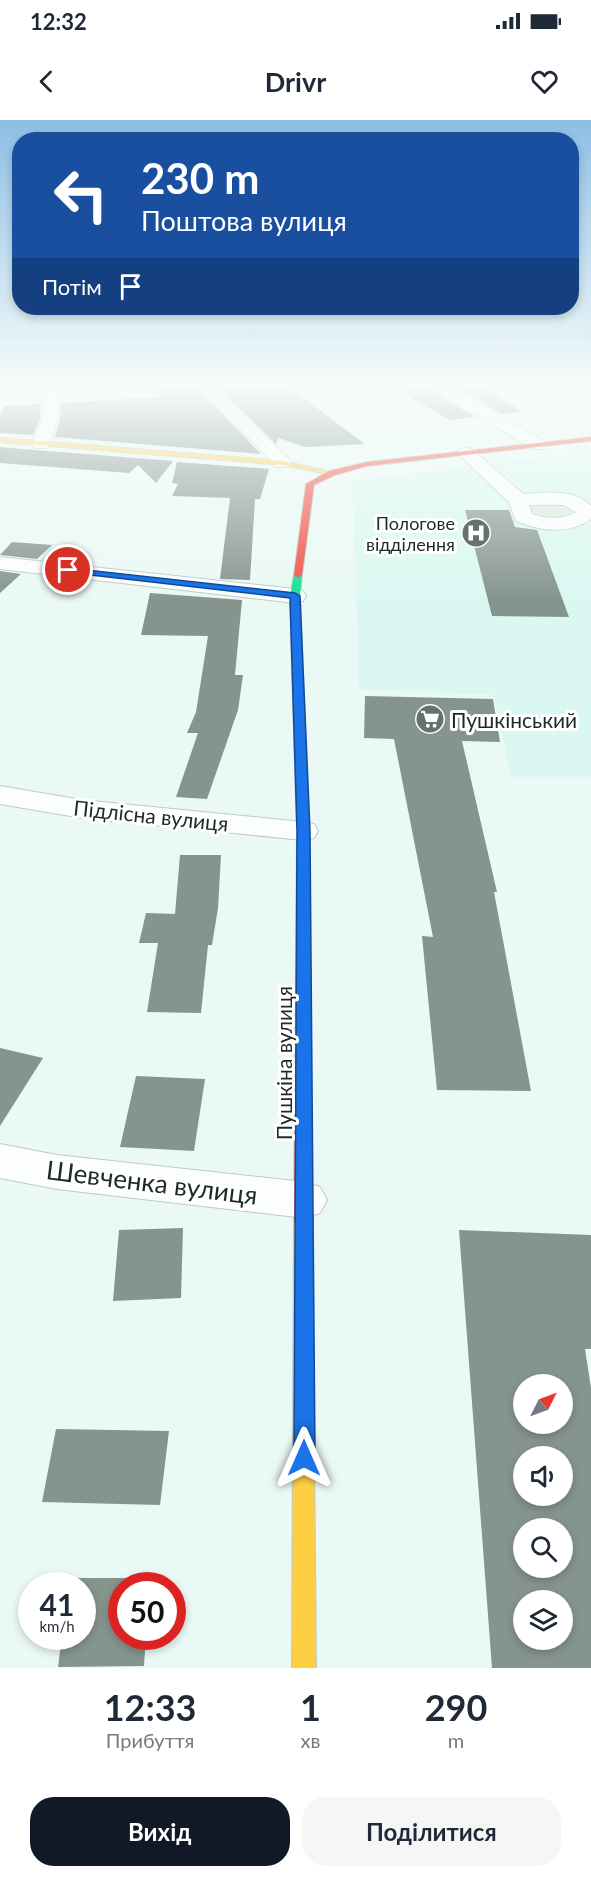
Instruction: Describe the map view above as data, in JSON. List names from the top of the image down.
{
  "streets": {
    "main road": ["Пушкіна вулиця"],
    "street": ["Підлісна вулиця", "Шевченка вулиця"]
  },
  "crossings": [
    ["Підлісна вулиця", "Пушкіна вулиця"],
    ["Пушкіна вулиця", "Шевченка вулиця"]
  ],
  "places": {
    "hospital": ["Пологове відділення"],
    "supermarket": ["Пушкінський"]
  },
  "north": "top right",
  "page": {
    "status": "12:32",
    "header": "Drivr",
    "turn": ["230 m", "Поштова вулиця"],
    "then": "Потім",
    "speed": "41 km/h",
    "limit": "50",
    "eta": [
      "12:33",
      "Прибуття",
      "1",
      "хв",
      "290",
      "m"
    ],
    "buttons": ["Вихід", "Поділитися"]
  }
}
